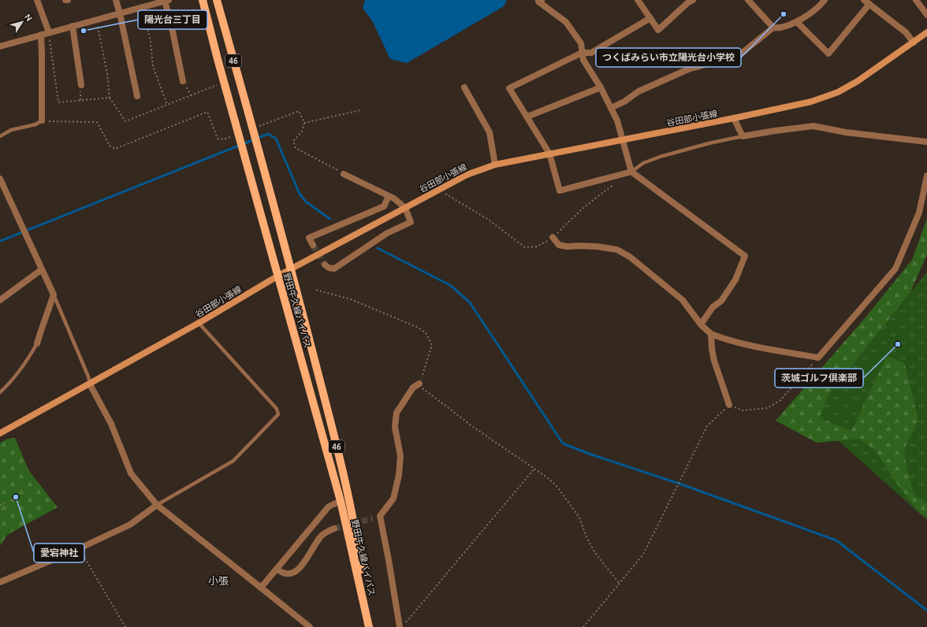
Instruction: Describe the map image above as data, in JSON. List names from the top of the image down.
{
  "streets": {
    "main road": ["46", "谷田部小張線", "野田牛久線バイパス"]
  },
  "crossings": [
    ["谷田部小張線", "野田牛久線バイパス"]
  ],
  "districts": ["小張"],
  "places": [
    "つくばみらい市立陽光台小学校",
    "陽光台三丁目",
    "茨城ゴルフ倶楽部",
    "愛宕神社"
  ],
  "north": "top right"
}
